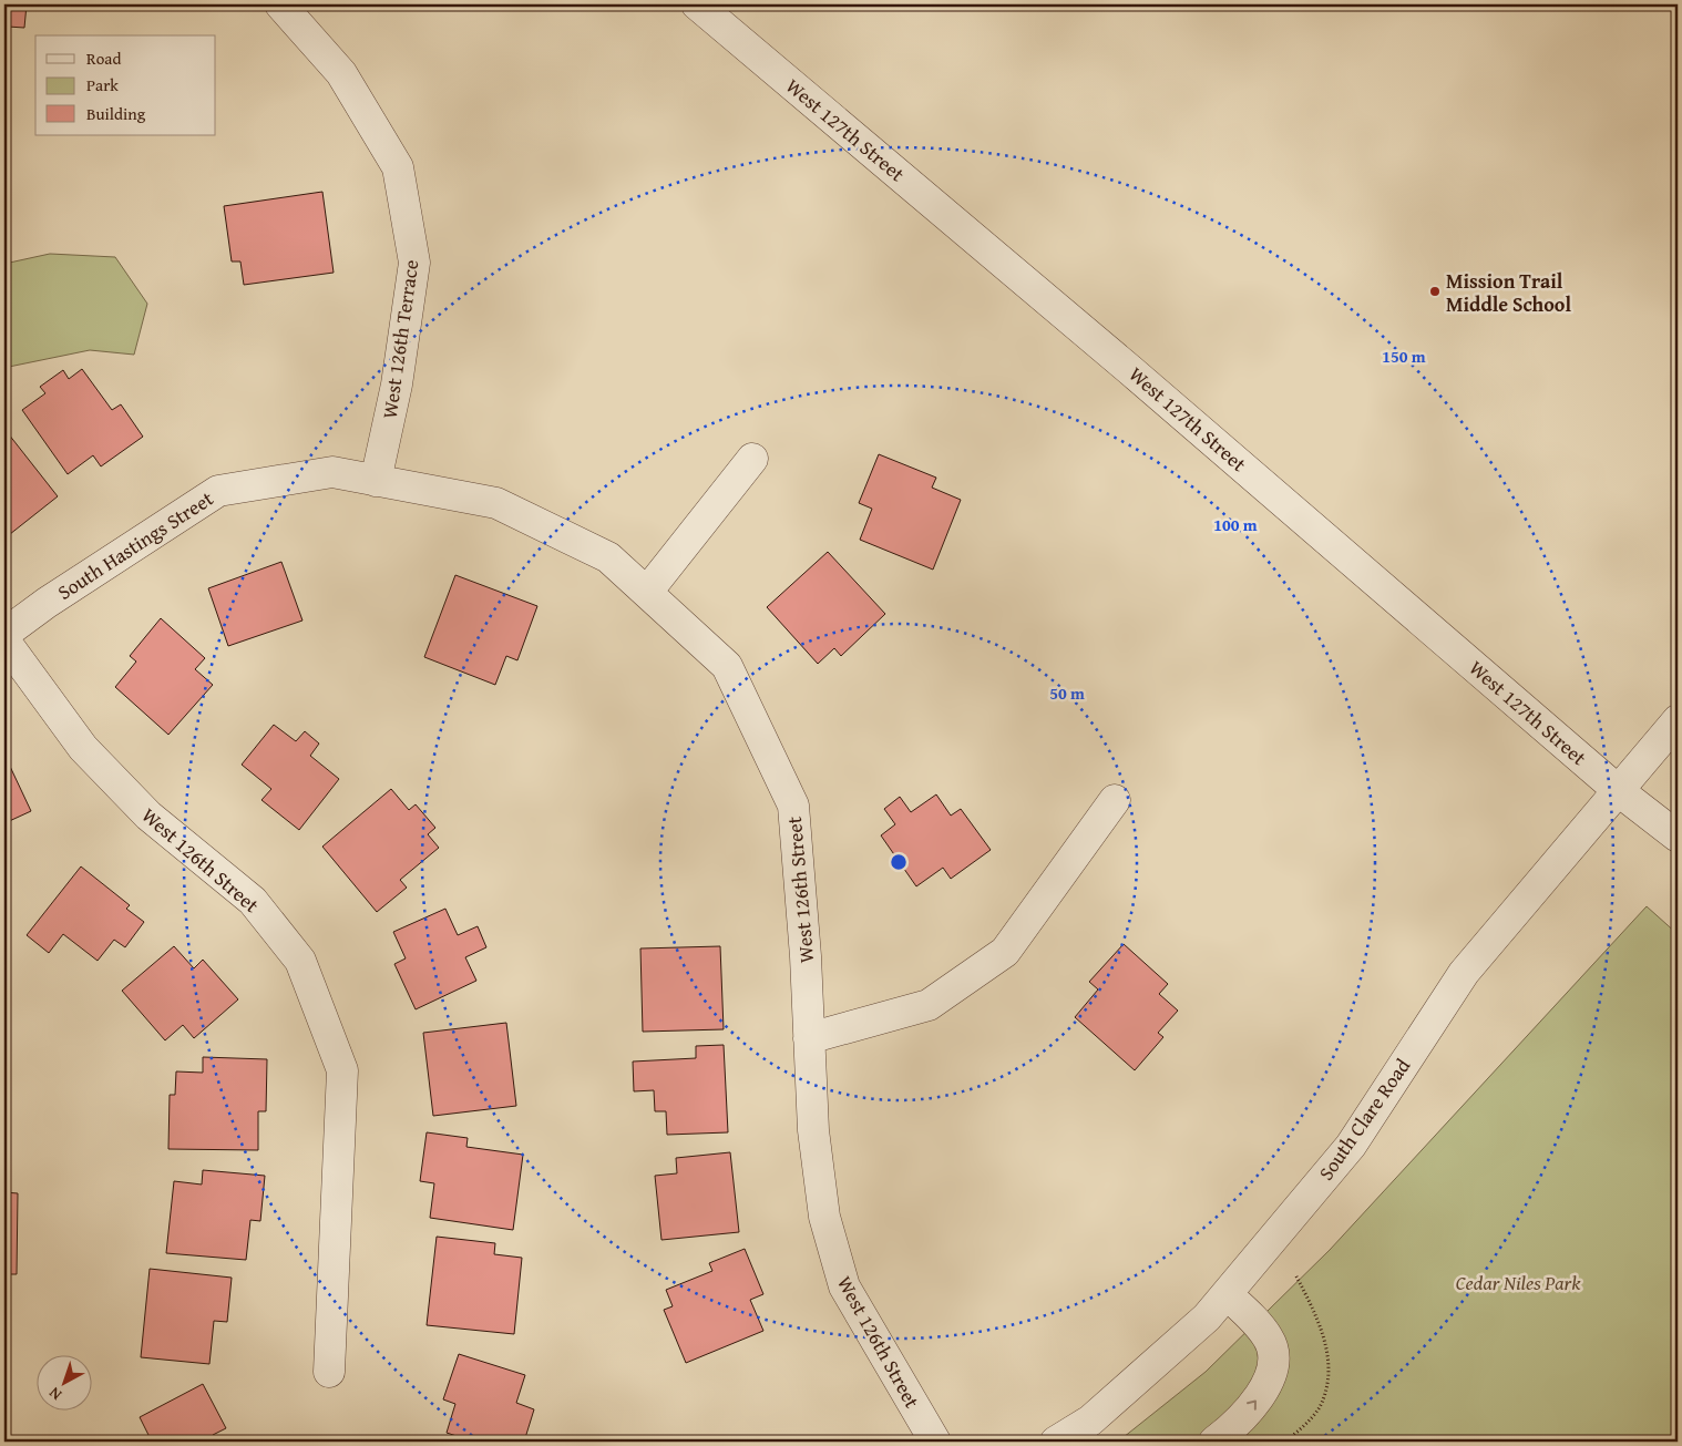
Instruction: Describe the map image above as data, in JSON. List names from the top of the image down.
{
  "streets": {
    "street": [
      "West 127th Street",
      "West 126th Terrace",
      "South Hastings Street",
      "West 126th Street",
      "South Clare Road"
    ]
  },
  "crossings": [
    ["West 127th Street", "South Clare Road"],
    ["West 126th Terrace", "South Hastings Street"],
    ["West 126th Terrace", "West 126th Street"],
    ["South Hastings Street", "West 126th Street"]
  ],
  "parks": ["Cedar Niles Park"],
  "places": ["Mission Trail Middle School"],
  "legend": ["Road", "Park", "Building"],
  "north": "bottom left",
  "rings": ["150 m", "100 m", "50 m"]
}
